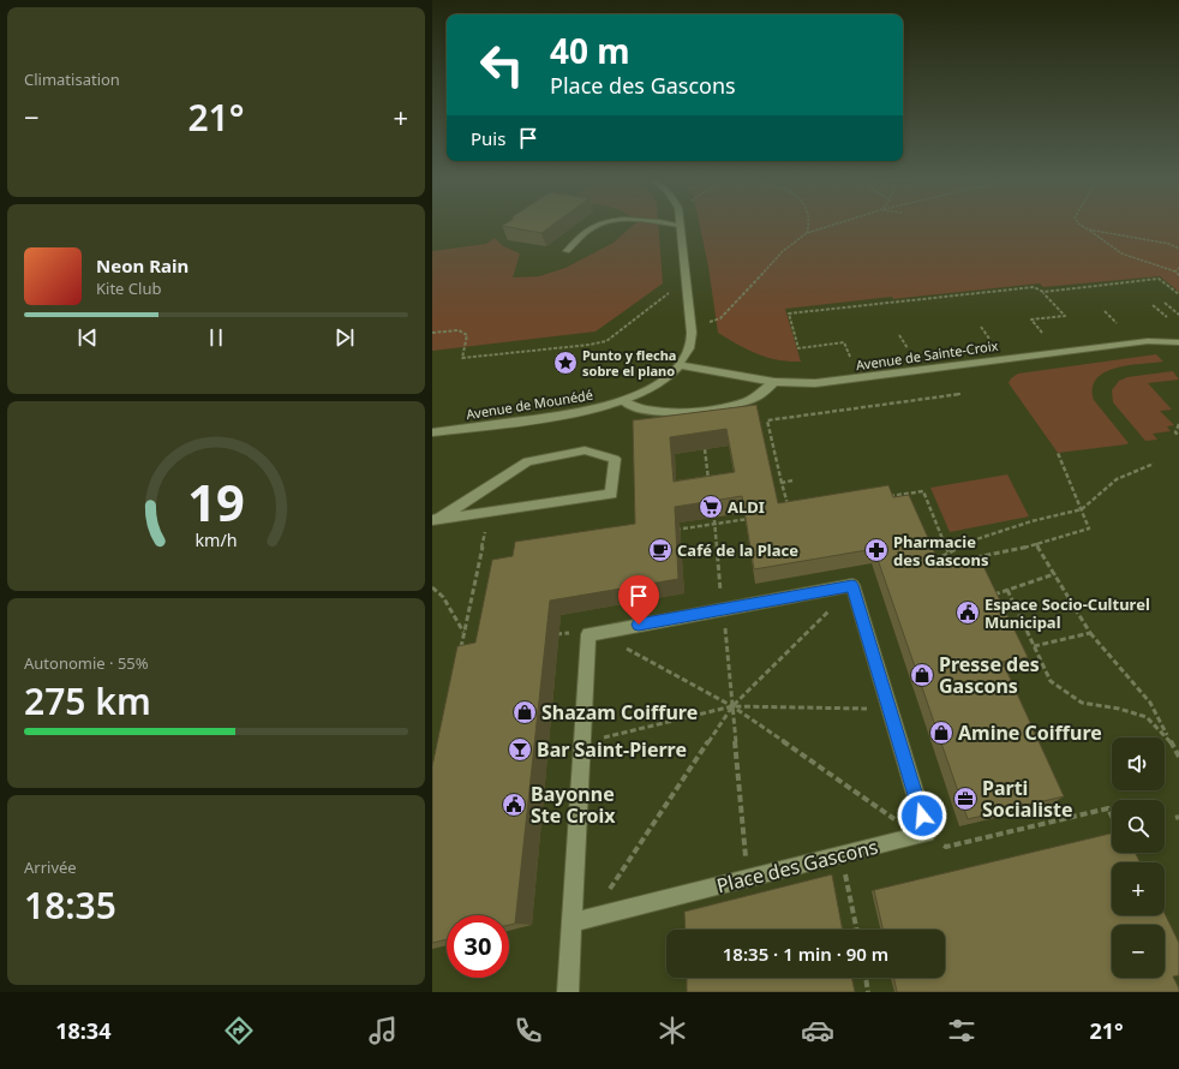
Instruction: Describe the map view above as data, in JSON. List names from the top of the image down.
{
  "streets": {
    "street": ["Avenue de Sainte-Croix", "Avenue de Mounédé", "Place des Gascons"]
  },
  "crossings": [
    ["Avenue de Sainte-Croix", "Avenue de Mounédé"]
  ],
  "places": {
    "place": ["Punto y flecha sobre el plano"],
    "supermarket": ["ALDI"],
    "cafe": ["Café de la Place"],
    "pharmacy": ["Pharmacie des Gascons"],
    "public building": ["Espace Socio-Culturel Municipal", "Bayonne Ste Croix"],
    "shop": ["Presse des Gascons", "Shazam Coiffure", "Amine Coiffure"],
    "bar": ["Bar Saint-Pierre"],
    "office": ["Parti Socialiste"]
  },
  "page": {
    "tile": [
      "Climatisation",
      ["Autonomie · 55%", "275 km"],
      ["Arrivée", "18:35"]
    ],
    "turn": ["40 m", "Place des Gascons"],
    "heat": ["−", "21°", "+"],
    "then": "Puis",
    "song": ["Neon Rain", "Kite Club"],
    "map_buttons": ["+", "−"],
    "limit": "30",
    "trip": "18:35 · 1 min · 90 m",
    "tabs": ["18:34", "21°"],
    "gauge": ["19", "km/h"]
  }
}
